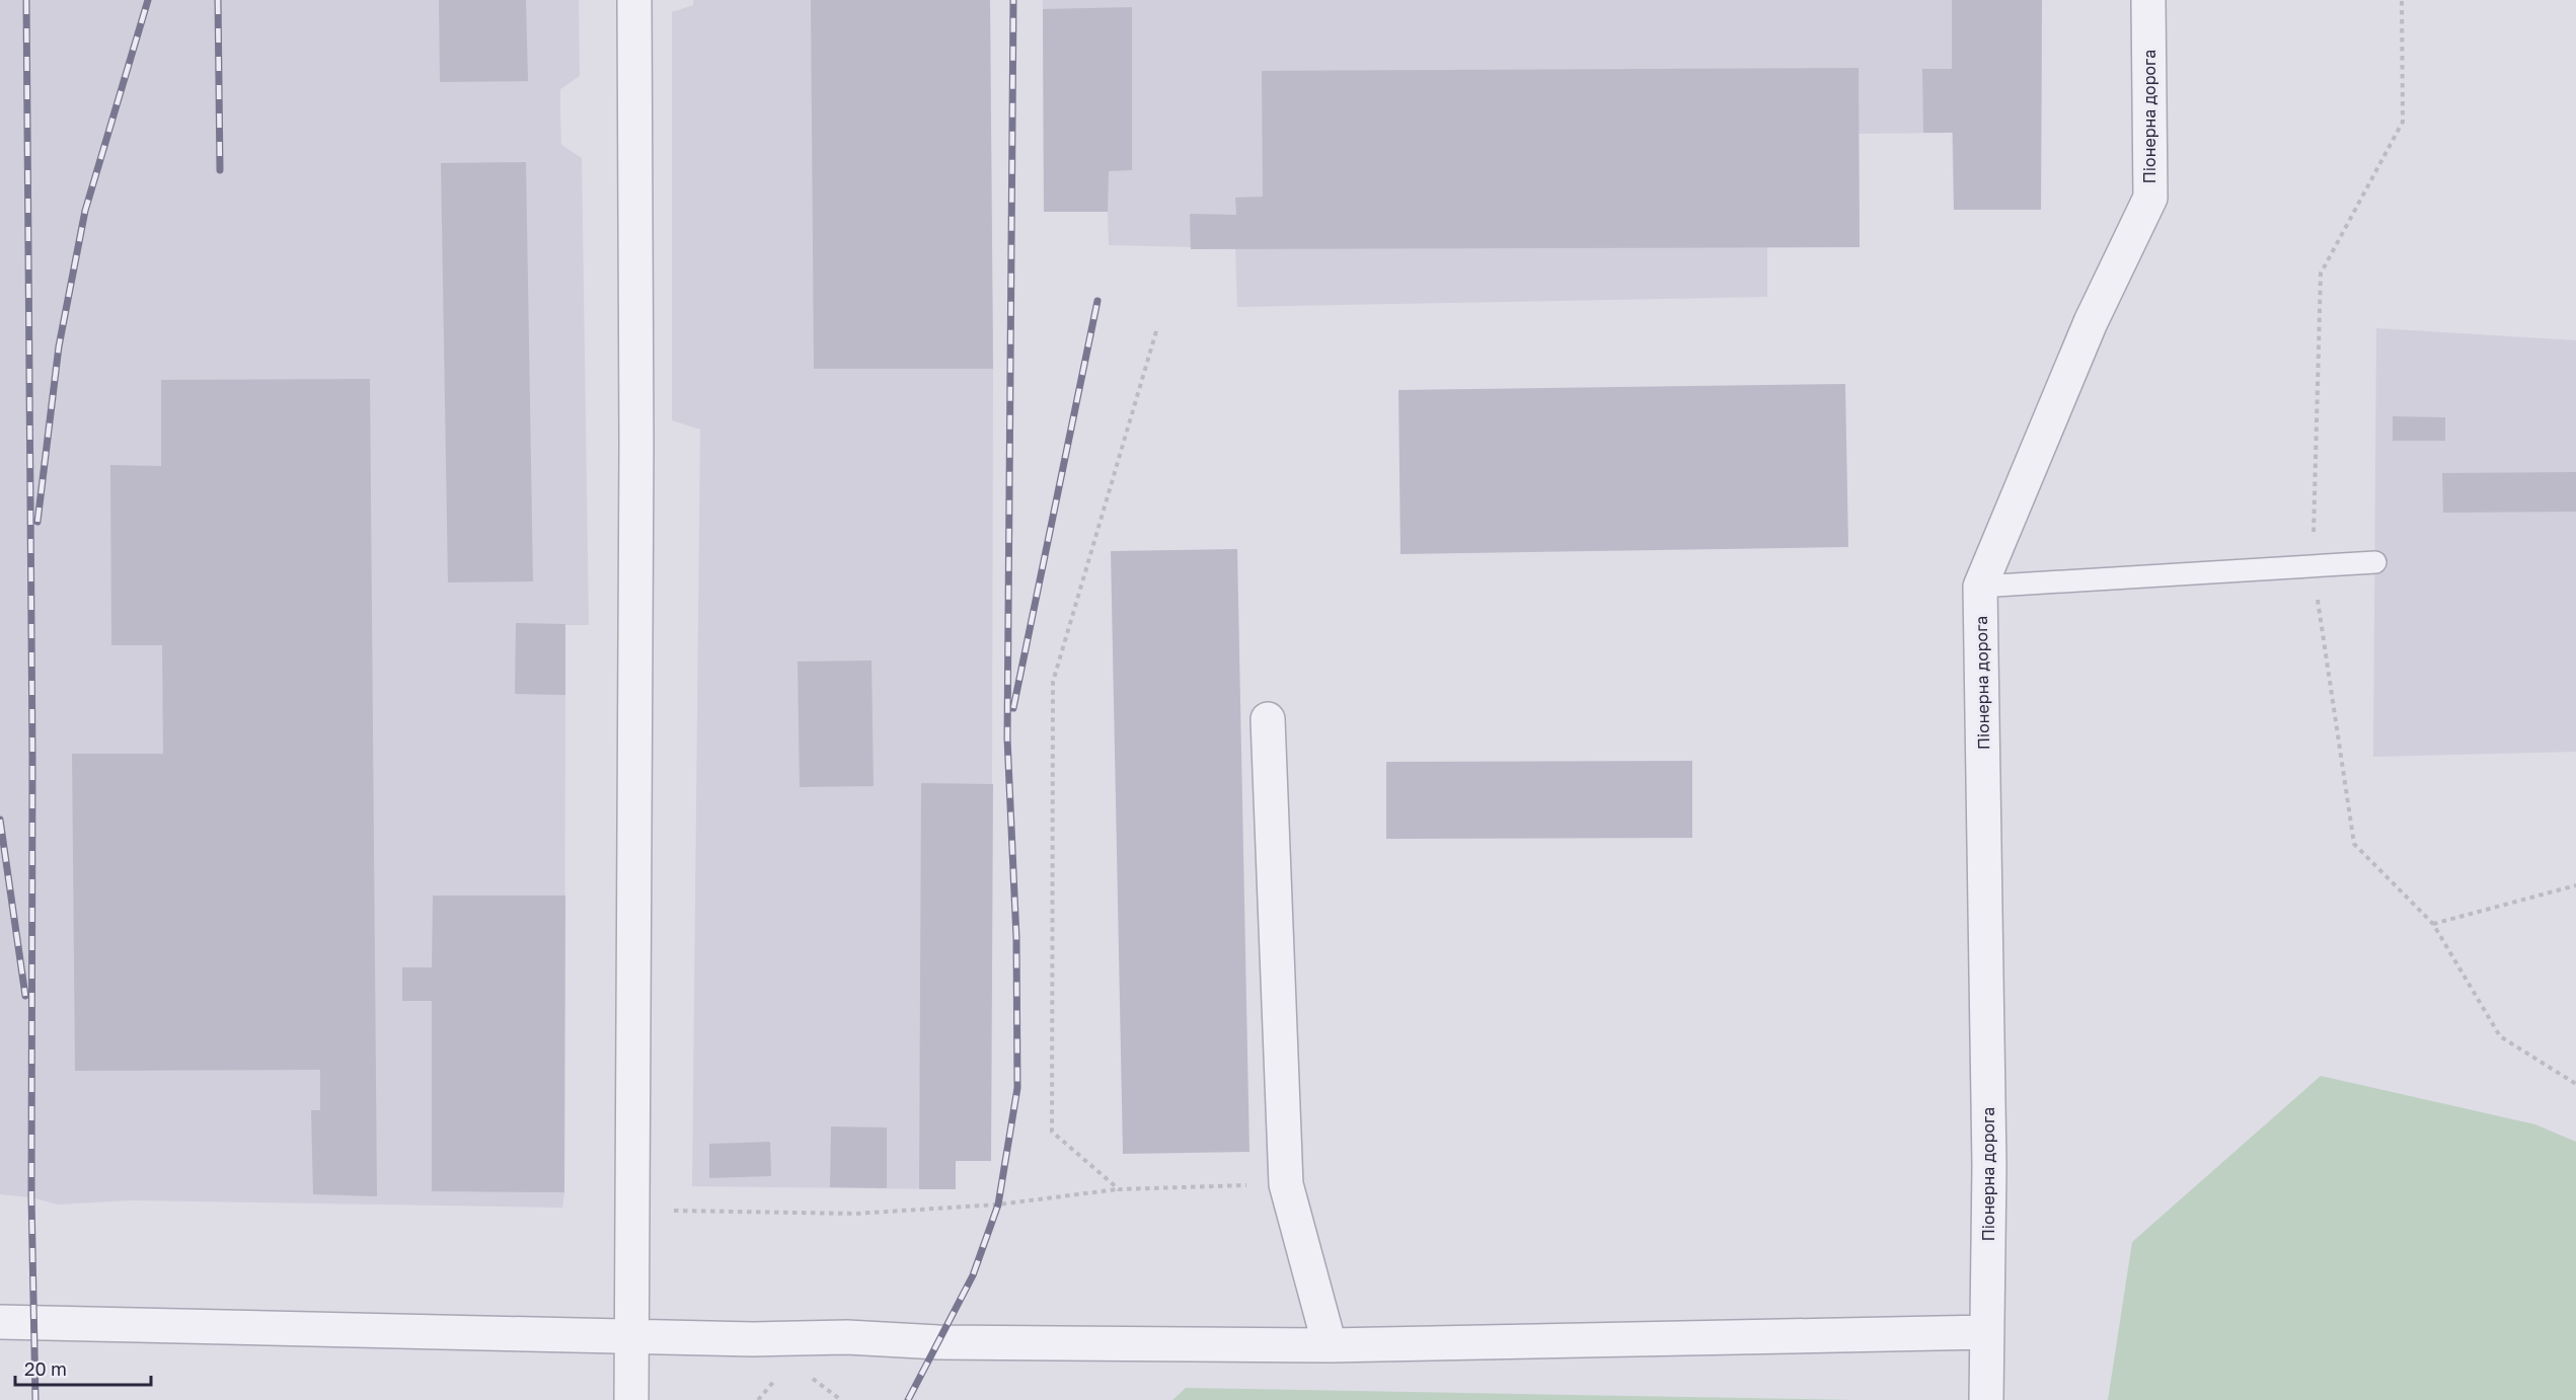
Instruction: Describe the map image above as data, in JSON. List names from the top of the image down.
{
  "streets": {
    "street": ["Піонерна дорога"]
  },
  "scale_bar": "20 m"
}
